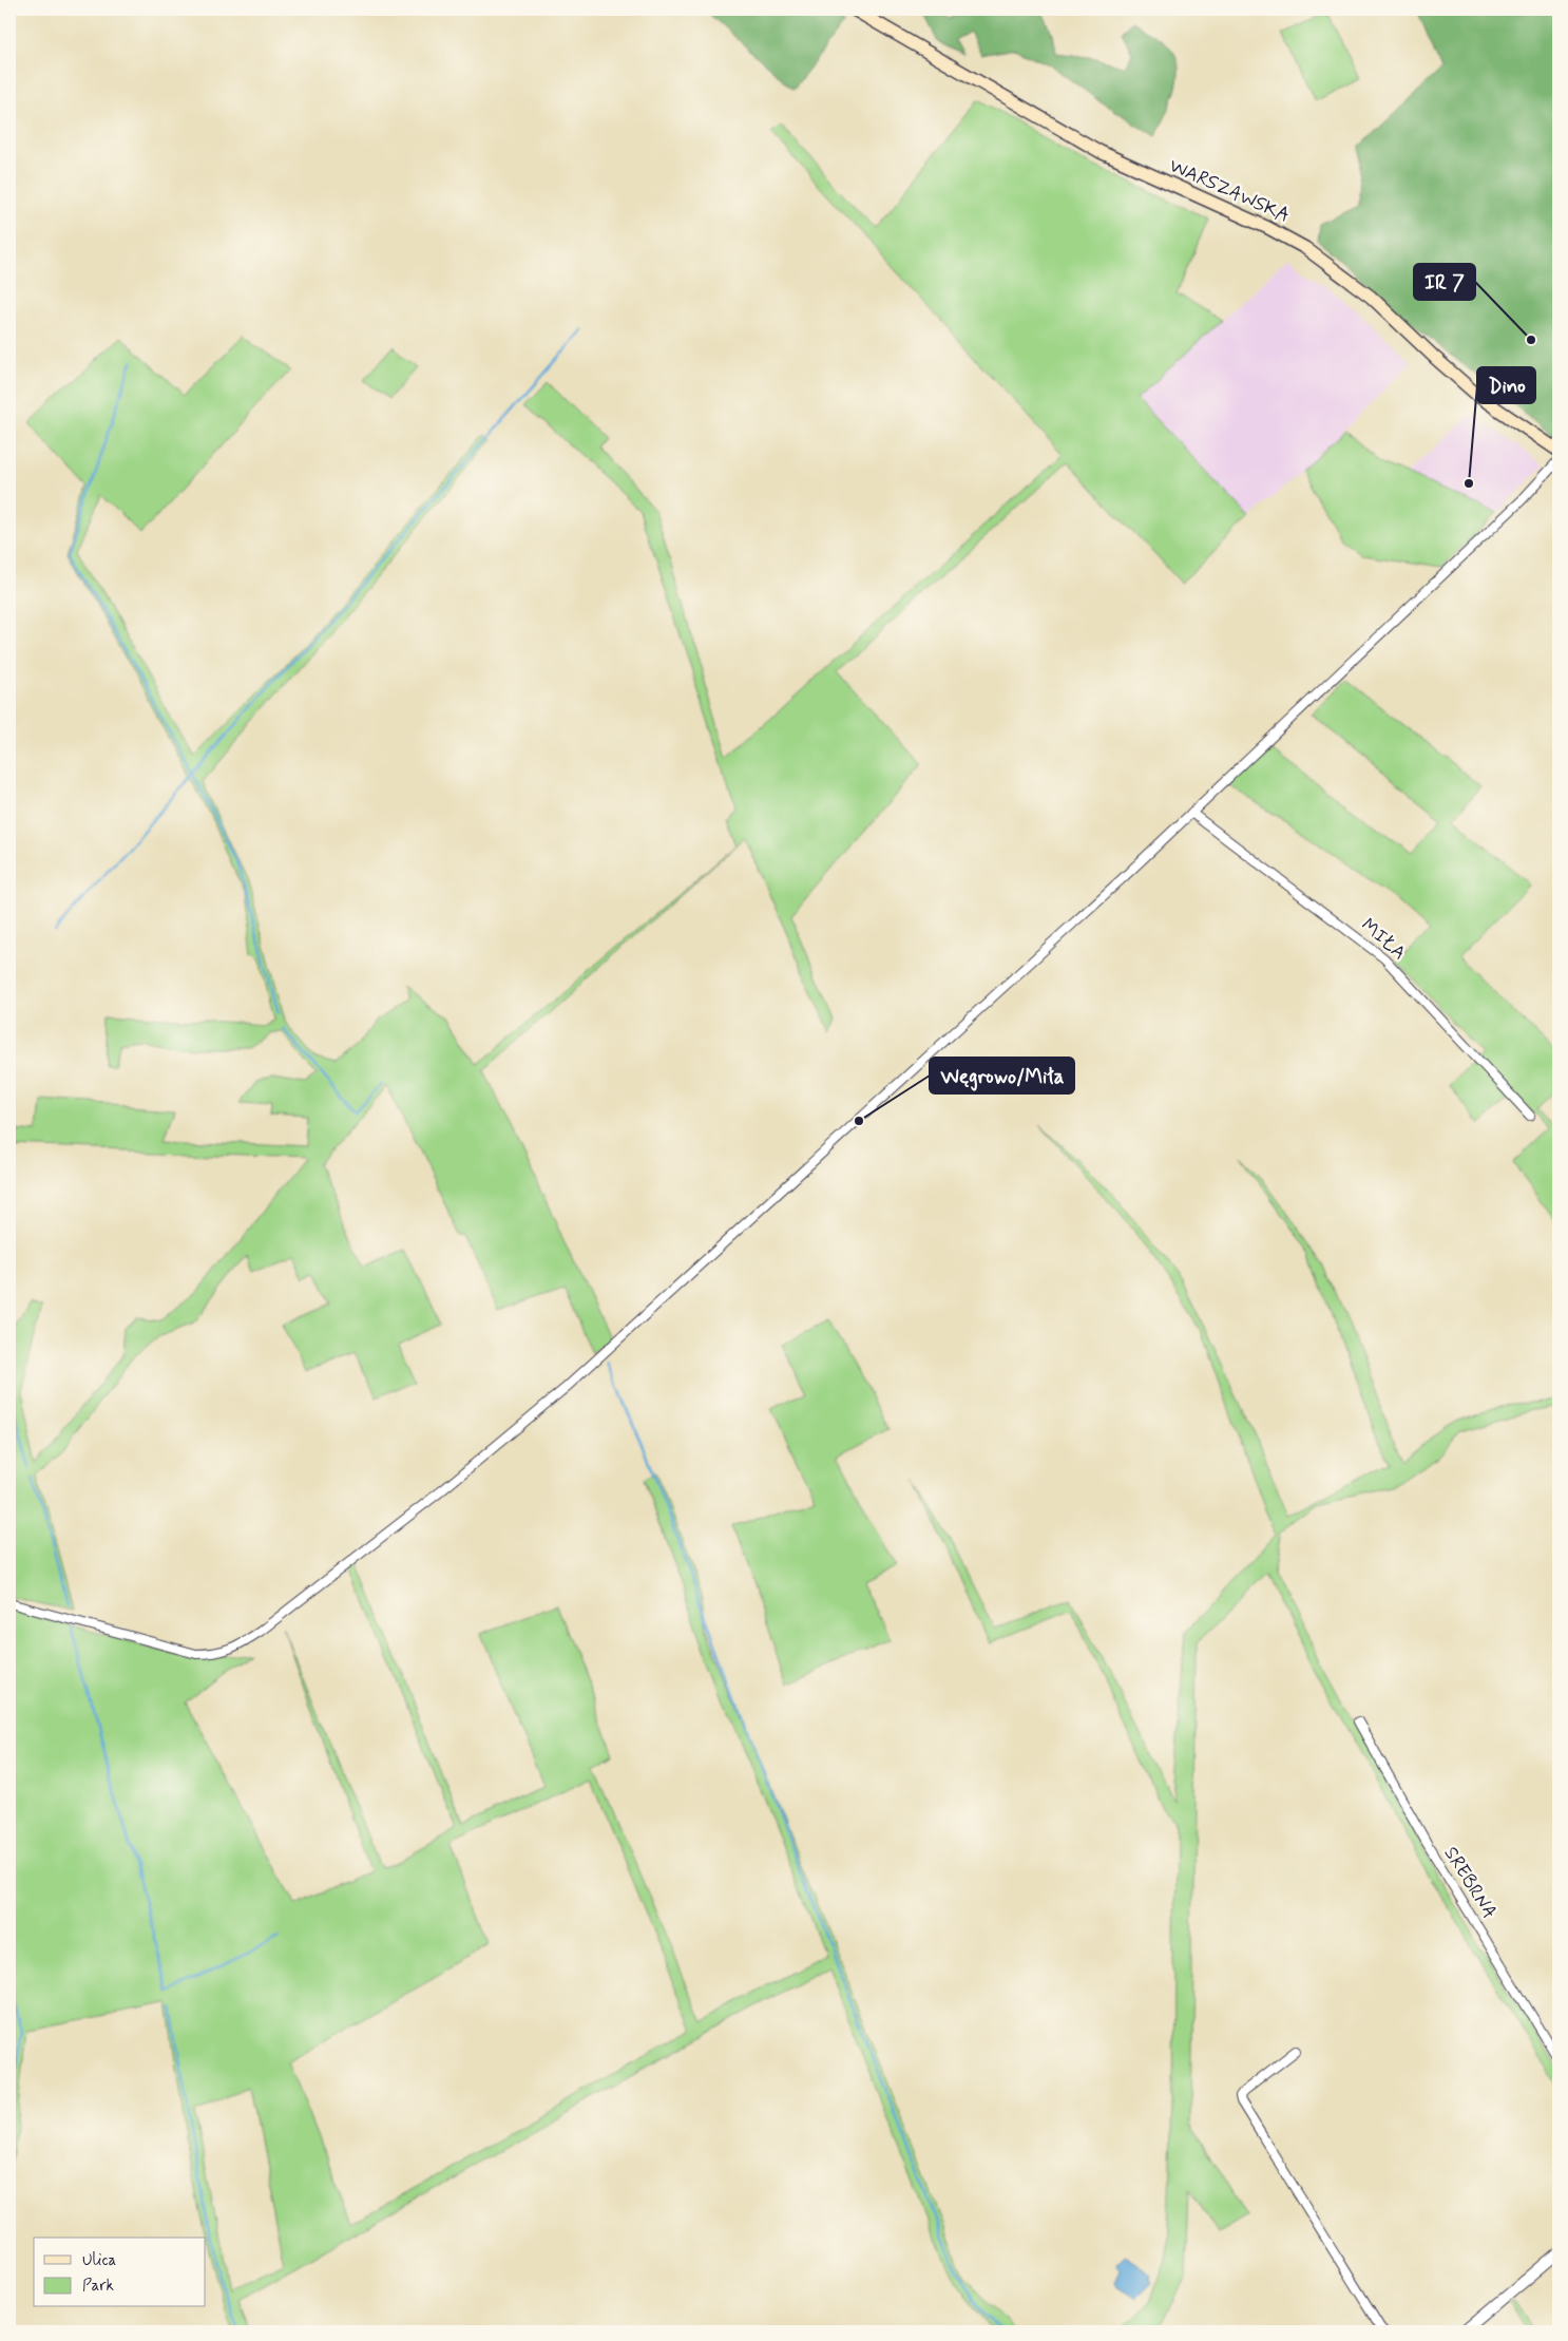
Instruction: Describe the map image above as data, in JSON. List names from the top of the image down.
{
  "streets": {
    "main road": ["WARSZAWSKA"],
    "street": ["MIŁA", "SREBRNA"]
  },
  "places": ["IR 7", "Dino", "Węgrowo/Miła"],
  "legend": ["Ulica", "Park"]
}
